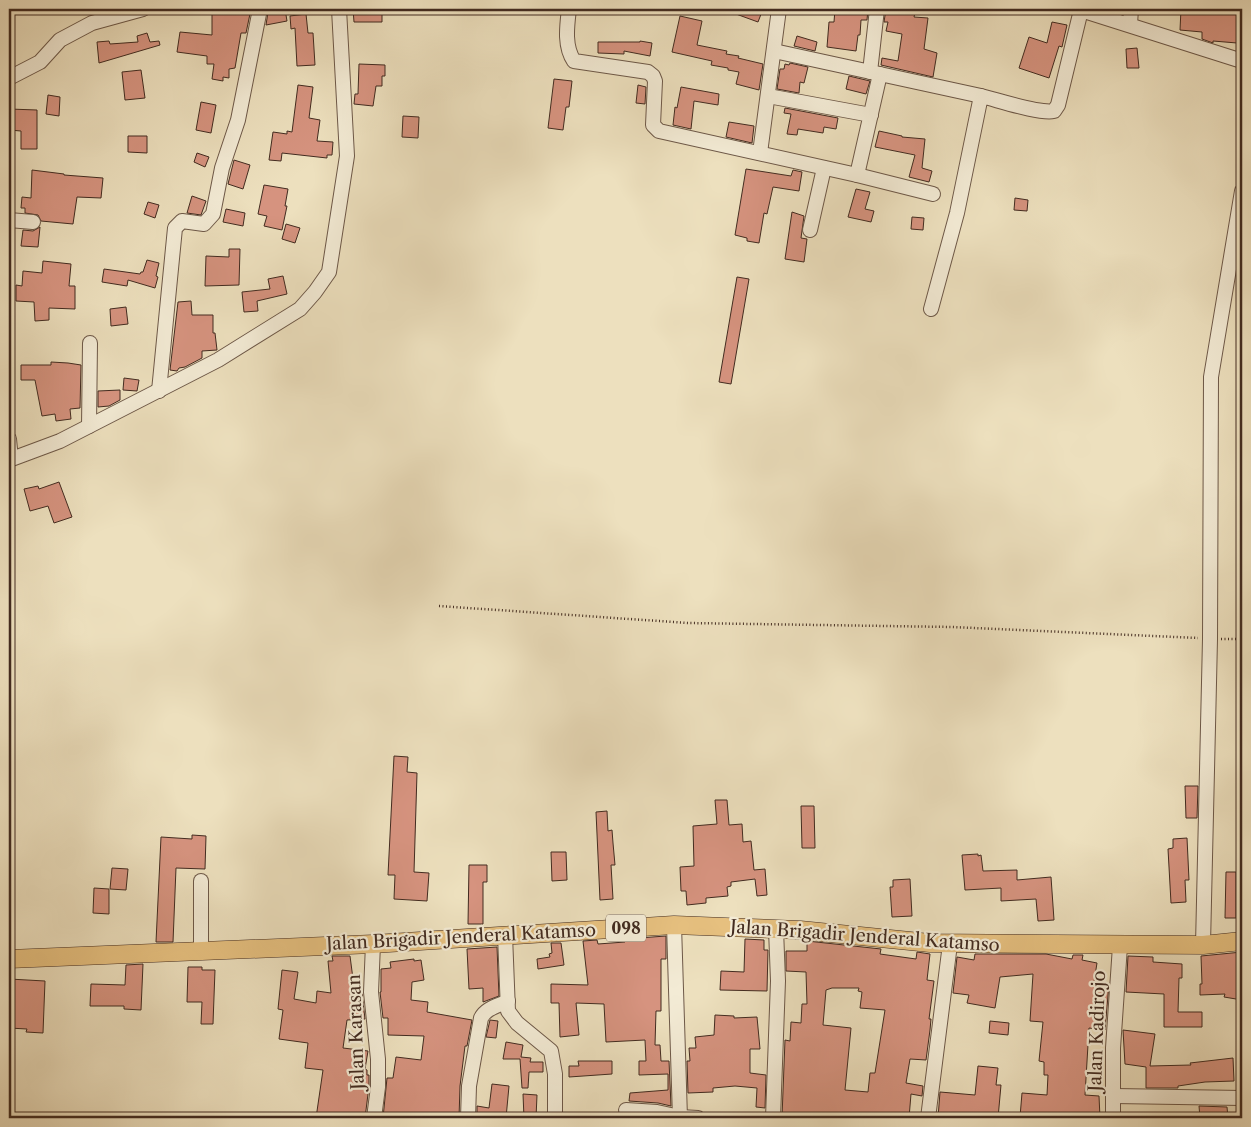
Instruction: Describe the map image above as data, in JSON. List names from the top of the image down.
{
  "streets": {
    "main road": ["098", "Jalan Brigadir Jenderal Katamso"],
    "street": ["Jalan Kadirojo", "Jalan Karasan"]
  },
  "crossings": [
    ["Jalan Brigadir Jenderal Katamso", "Jalan Kadirojo"],
    ["Jalan Brigadir Jenderal Katamso", "Jalan Karasan"]
  ]
}
